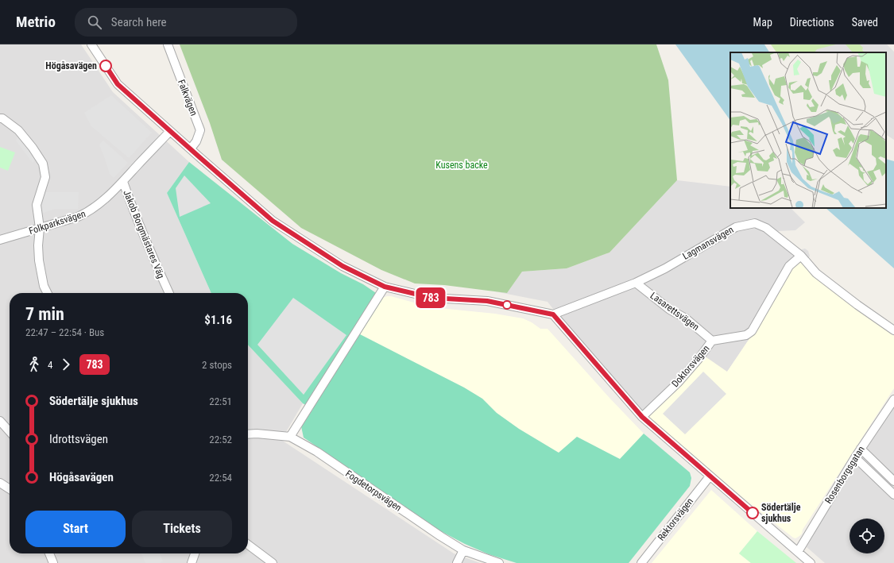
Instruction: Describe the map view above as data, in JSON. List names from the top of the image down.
{
  "streets": {
    "street": [
      "Falkvägen",
      "Folkparksvägen",
      "Jakob Borgmästares Väg",
      "Lagmansvägen",
      "Lasarettsvägen",
      "Doktorsvägen",
      "Rosenborgsgatan",
      "Fogdetorpsvägen",
      "Rektorsvägen"
    ]
  },
  "crossings": [
    ["Folkparksvägen", "Jakob Borgmästares Väg"],
    ["Lagmansvägen", "Lasarettsvägen"],
    ["Lagmansvägen", "Doktorsvägen"],
    ["Lasarettsvägen", "Doktorsvägen"]
  ],
  "parks": ["Kusens backe"],
  "places": ["Högåsavägen", "Södertälje sjukhus"],
  "lines": ["bus line 783"],
  "page": {
    "header": "Metrio",
    "search": "Search here",
    "nav": ["Map", "Directions", "Saved"],
    "on_map": "783",
    "heading": ["7 min", "22:47 – 22:54 · Bus", "$1.16"],
    "legs": ["4", "783", "2 stops"],
    "list": [
      {
        "name": "Södertälje sjukhus",
        "value": "22:51"
      },
      {
        "name": "Idrottsvägen",
        "value": "22:52"
      },
      {
        "name": "Högåsavägen",
        "value": "22:54"
      }
    ],
    "buttons": ["Start", "Tickets"]
  }
}
